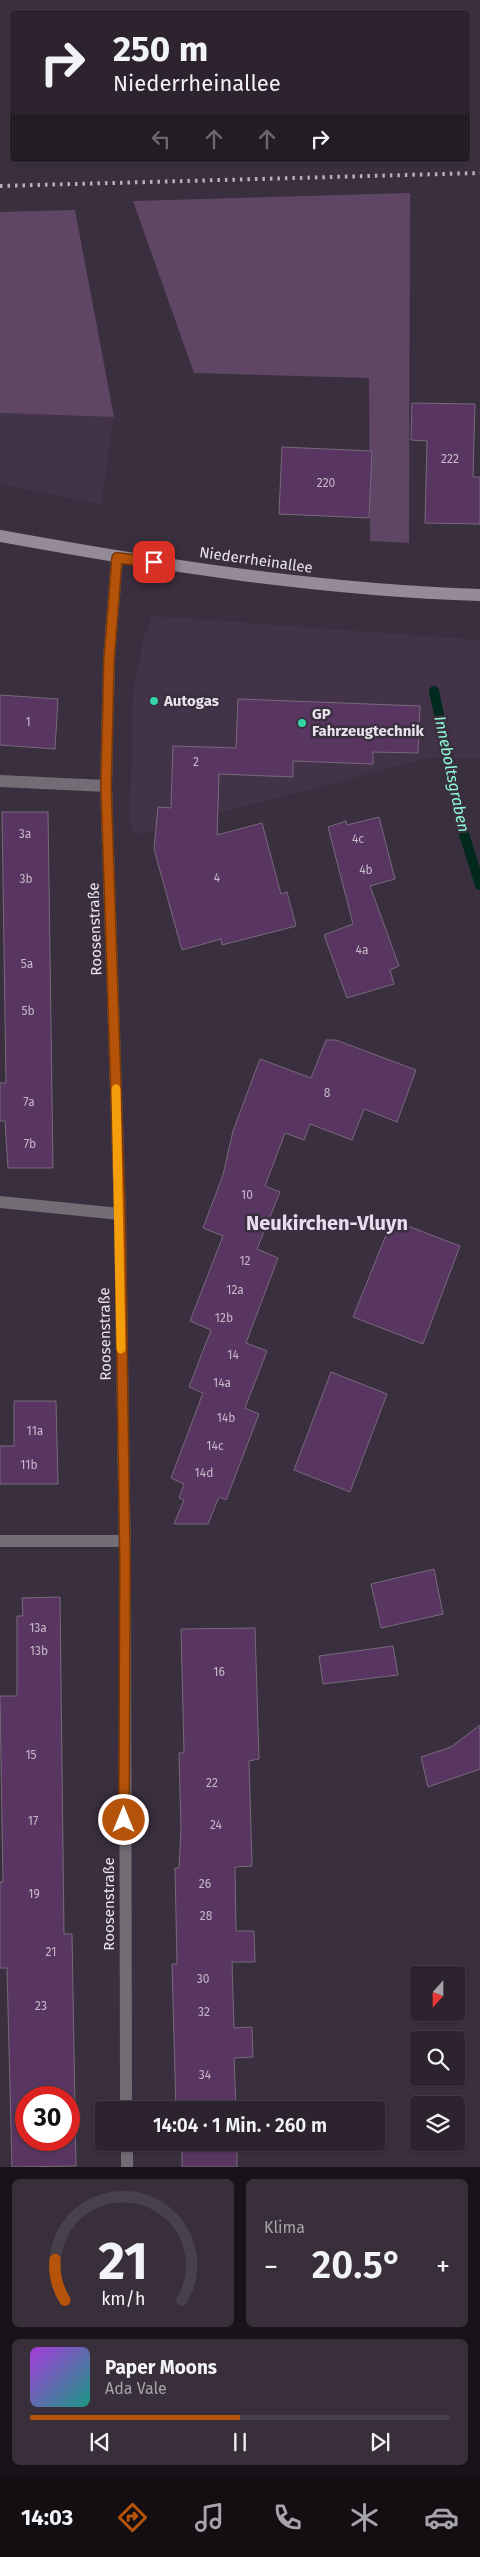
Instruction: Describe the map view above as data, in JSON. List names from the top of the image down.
{
  "streets": {
    "main road": ["Niederrheinallee"],
    "street": ["Roosenstraße"]
  },
  "crossings": [
    ["Niederrheinallee", "Roosenstraße"]
  ],
  "districts": ["Neukirchen-Vluyn"],
  "water": ["Inneboltsgraben"],
  "places": ["Autogas", "GP Fahrzeugtechnik"],
  "house_numbers": [
    "222",
    "220",
    "1",
    "2",
    "3a",
    "4c",
    "4b",
    "4",
    "3b",
    "4a",
    "5a",
    "5b",
    "8",
    "7a",
    "7b",
    "10",
    "12",
    "12a",
    "12b",
    "14",
    "14a",
    "14b",
    "11a",
    "14c",
    "11b",
    "14d",
    "13a",
    "13b",
    "16",
    "15",
    "22",
    "17",
    "24",
    "26",
    "19",
    "28",
    "21",
    "30",
    "23",
    "32",
    "34"
  ],
  "north": "bottom",
  "page": {
    "turn": ["250 m", "Niederrheinallee"],
    "limit": "30",
    "trip": "14:04 · 1 Min. · 260 m",
    "tile": "Klima",
    "heat": ["−", "20.5°", "+"],
    "song": ["Paper Moons", "Ada Vale"],
    "tabs": "14:03",
    "gauge": ["21", "km/h"]
  }
}
